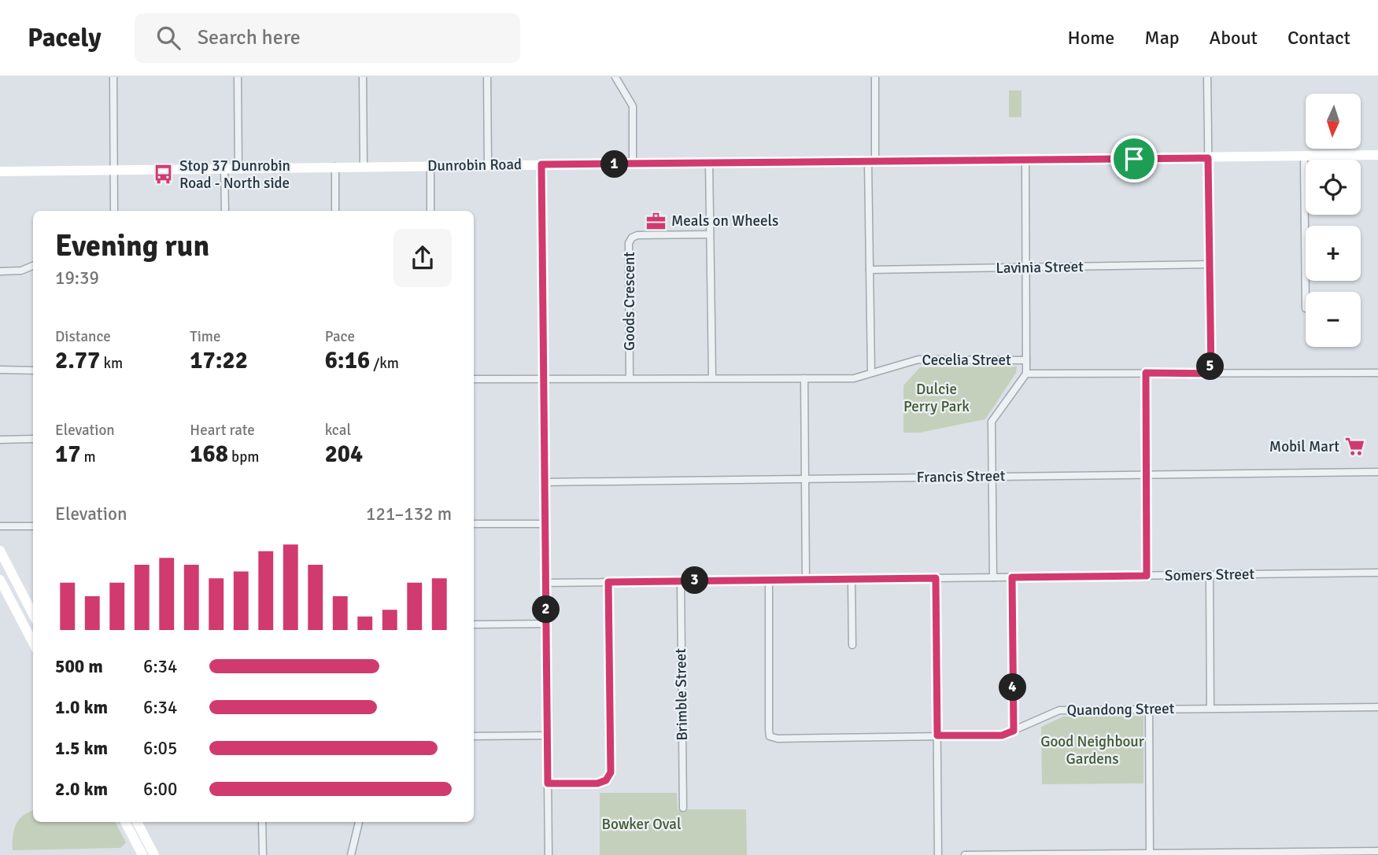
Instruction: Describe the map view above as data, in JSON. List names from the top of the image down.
{
  "streets": {
    "street": [
      "Dunrobin Road",
      "Lavinia Street",
      "Goods Crescent",
      "Cecelia Street",
      "Francis Street",
      "Somers Street",
      "Brimble Street",
      "Quandong Street"
    ]
  },
  "crossings": [
    ["Goods Crescent", "Cecelia Street"],
    ["Somers Street", "Brimble Street"],
    ["Somers Street", "Quandong Street"]
  ],
  "parks": ["Dulcie Perry Park", "Good Neighbour Gardens", "Bowker Oval"],
  "places": {
    "bus stop": ["Stop 37 Dunrobin Road - North side"],
    "office": ["Meals on Wheels"],
    "supermarket": ["Mobil Mart"]
  },
  "north": "bottom",
  "page": {
    "header": "Pacely",
    "search": "Search here",
    "nav": [
      "Home",
      "Map",
      "About",
      "Contact"
    ],
    "map_buttons": ["+", "−"],
    "pins": [
      "1",
      "5",
      "3",
      "2",
      "4"
    ],
    "heading": ["Evening run", "19:39"],
    "stats": [
      ["Distance", "2.77 km"],
      ["Time", "17:22"],
      ["Pace", "6:16 /km"],
      ["Elevation", "17 m"],
      ["Heart rate", "168 bpm"],
      ["kcal", "204"]
    ],
    "chart": ["Elevation", "121–132 m"],
    "list": [
      {
        "name": "500 m",
        "note": "6:34"
      },
      {
        "name": "1.0 km",
        "note": "6:34"
      },
      {
        "name": "1.5 km",
        "note": "6:05"
      },
      {
        "name": "2.0 km",
        "note": "6:00"
      }
    ]
  }
}
